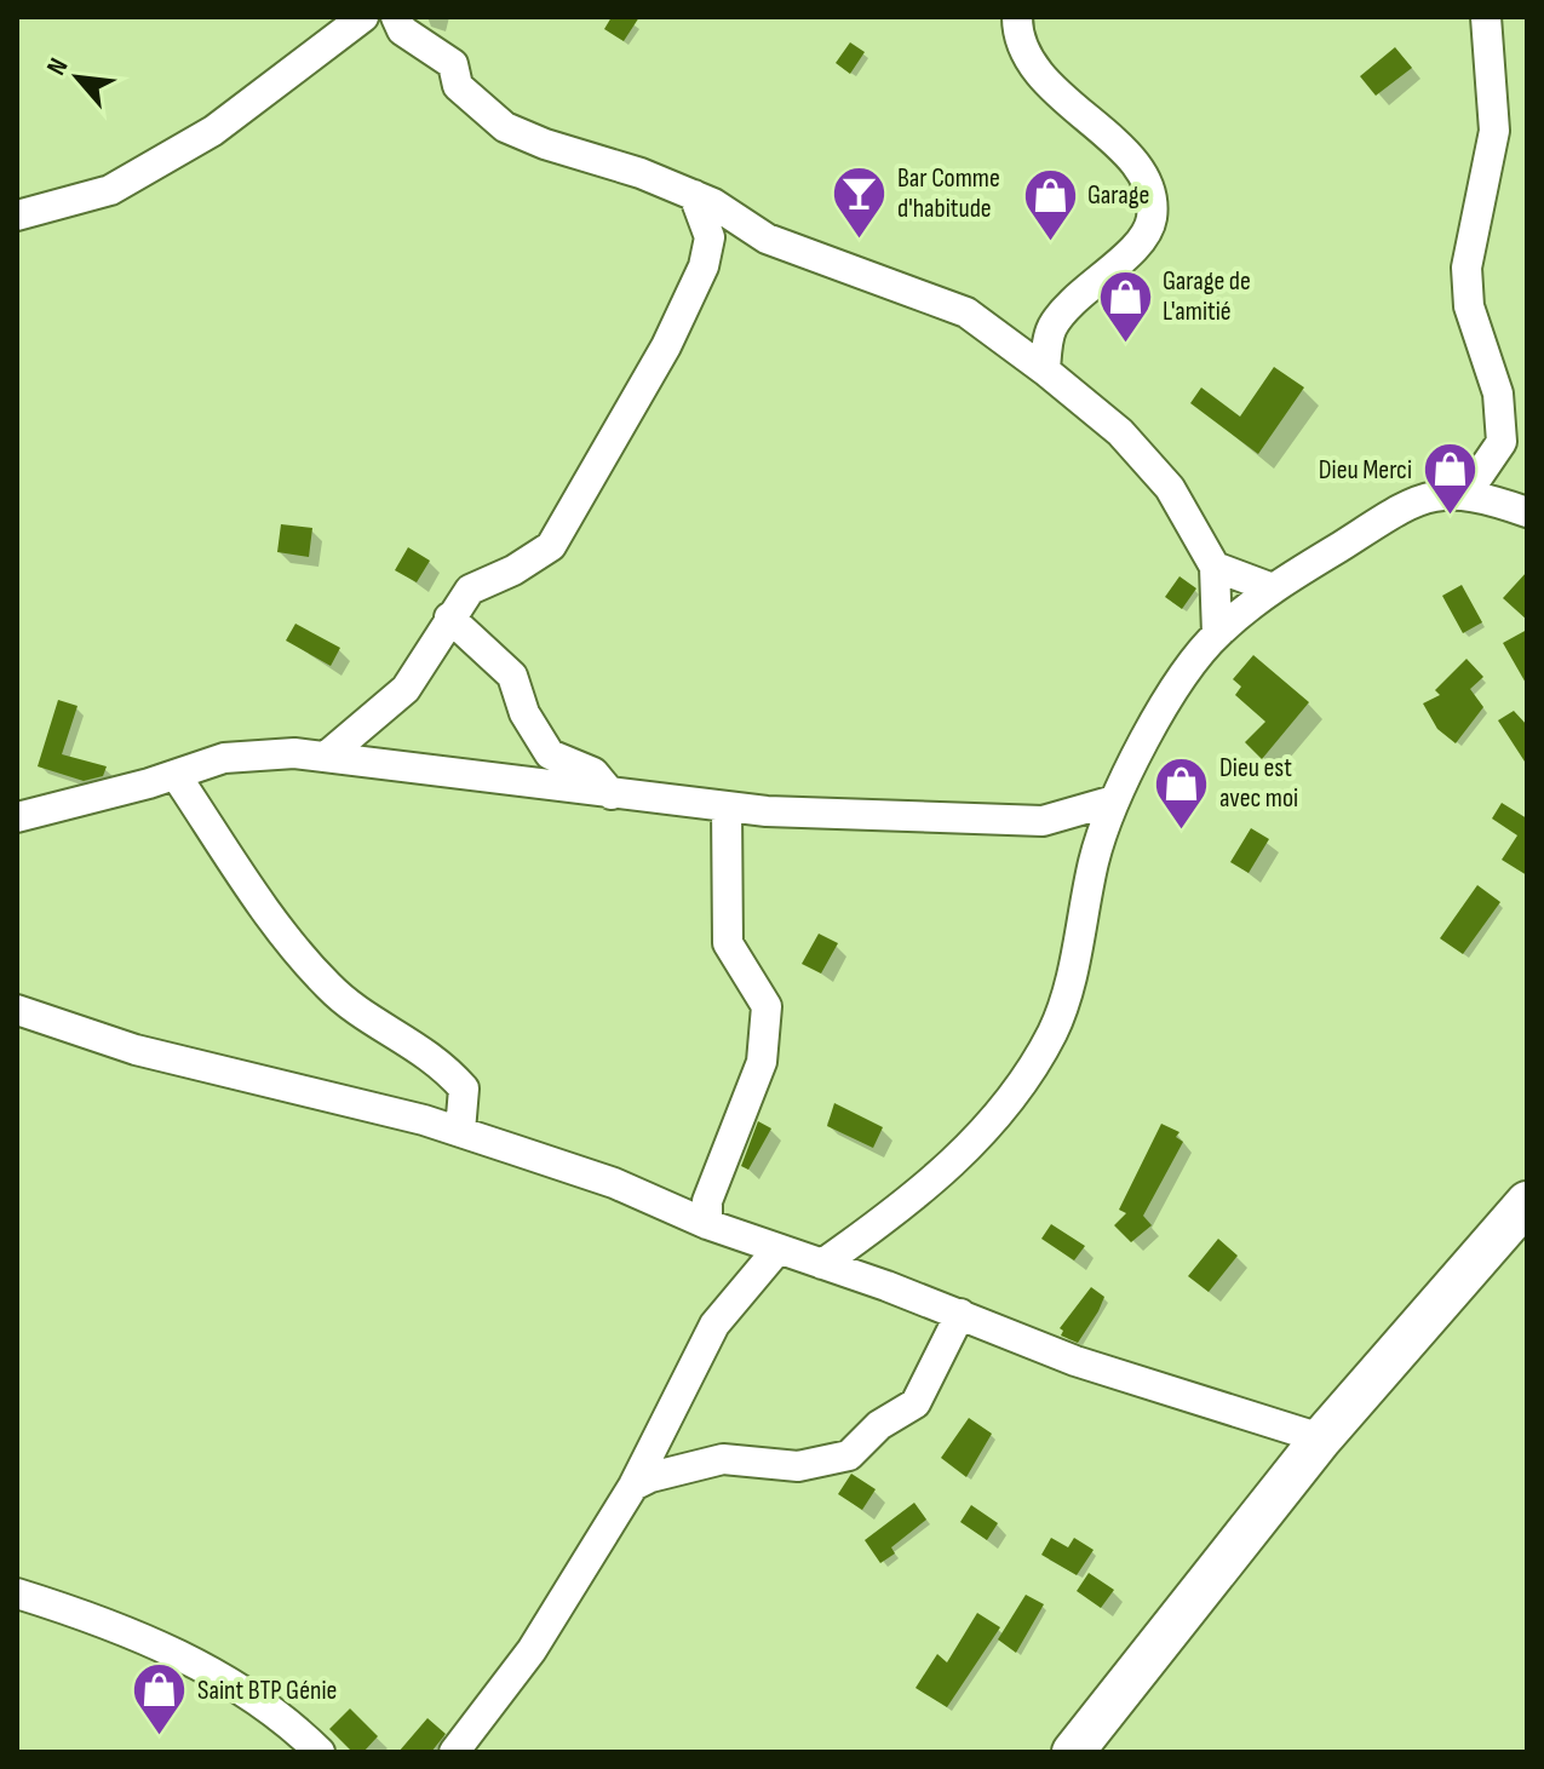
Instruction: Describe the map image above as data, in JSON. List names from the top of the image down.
{
  "places": {
    "bar": ["Bar Comme d'habitude"],
    "shop": [
      "Garage",
      "Garage de L'amitié",
      "Dieu Merci",
      "Dieu est avec moi",
      "Saint BTP Génie"
    ]
  },
  "north": "top left"
}
